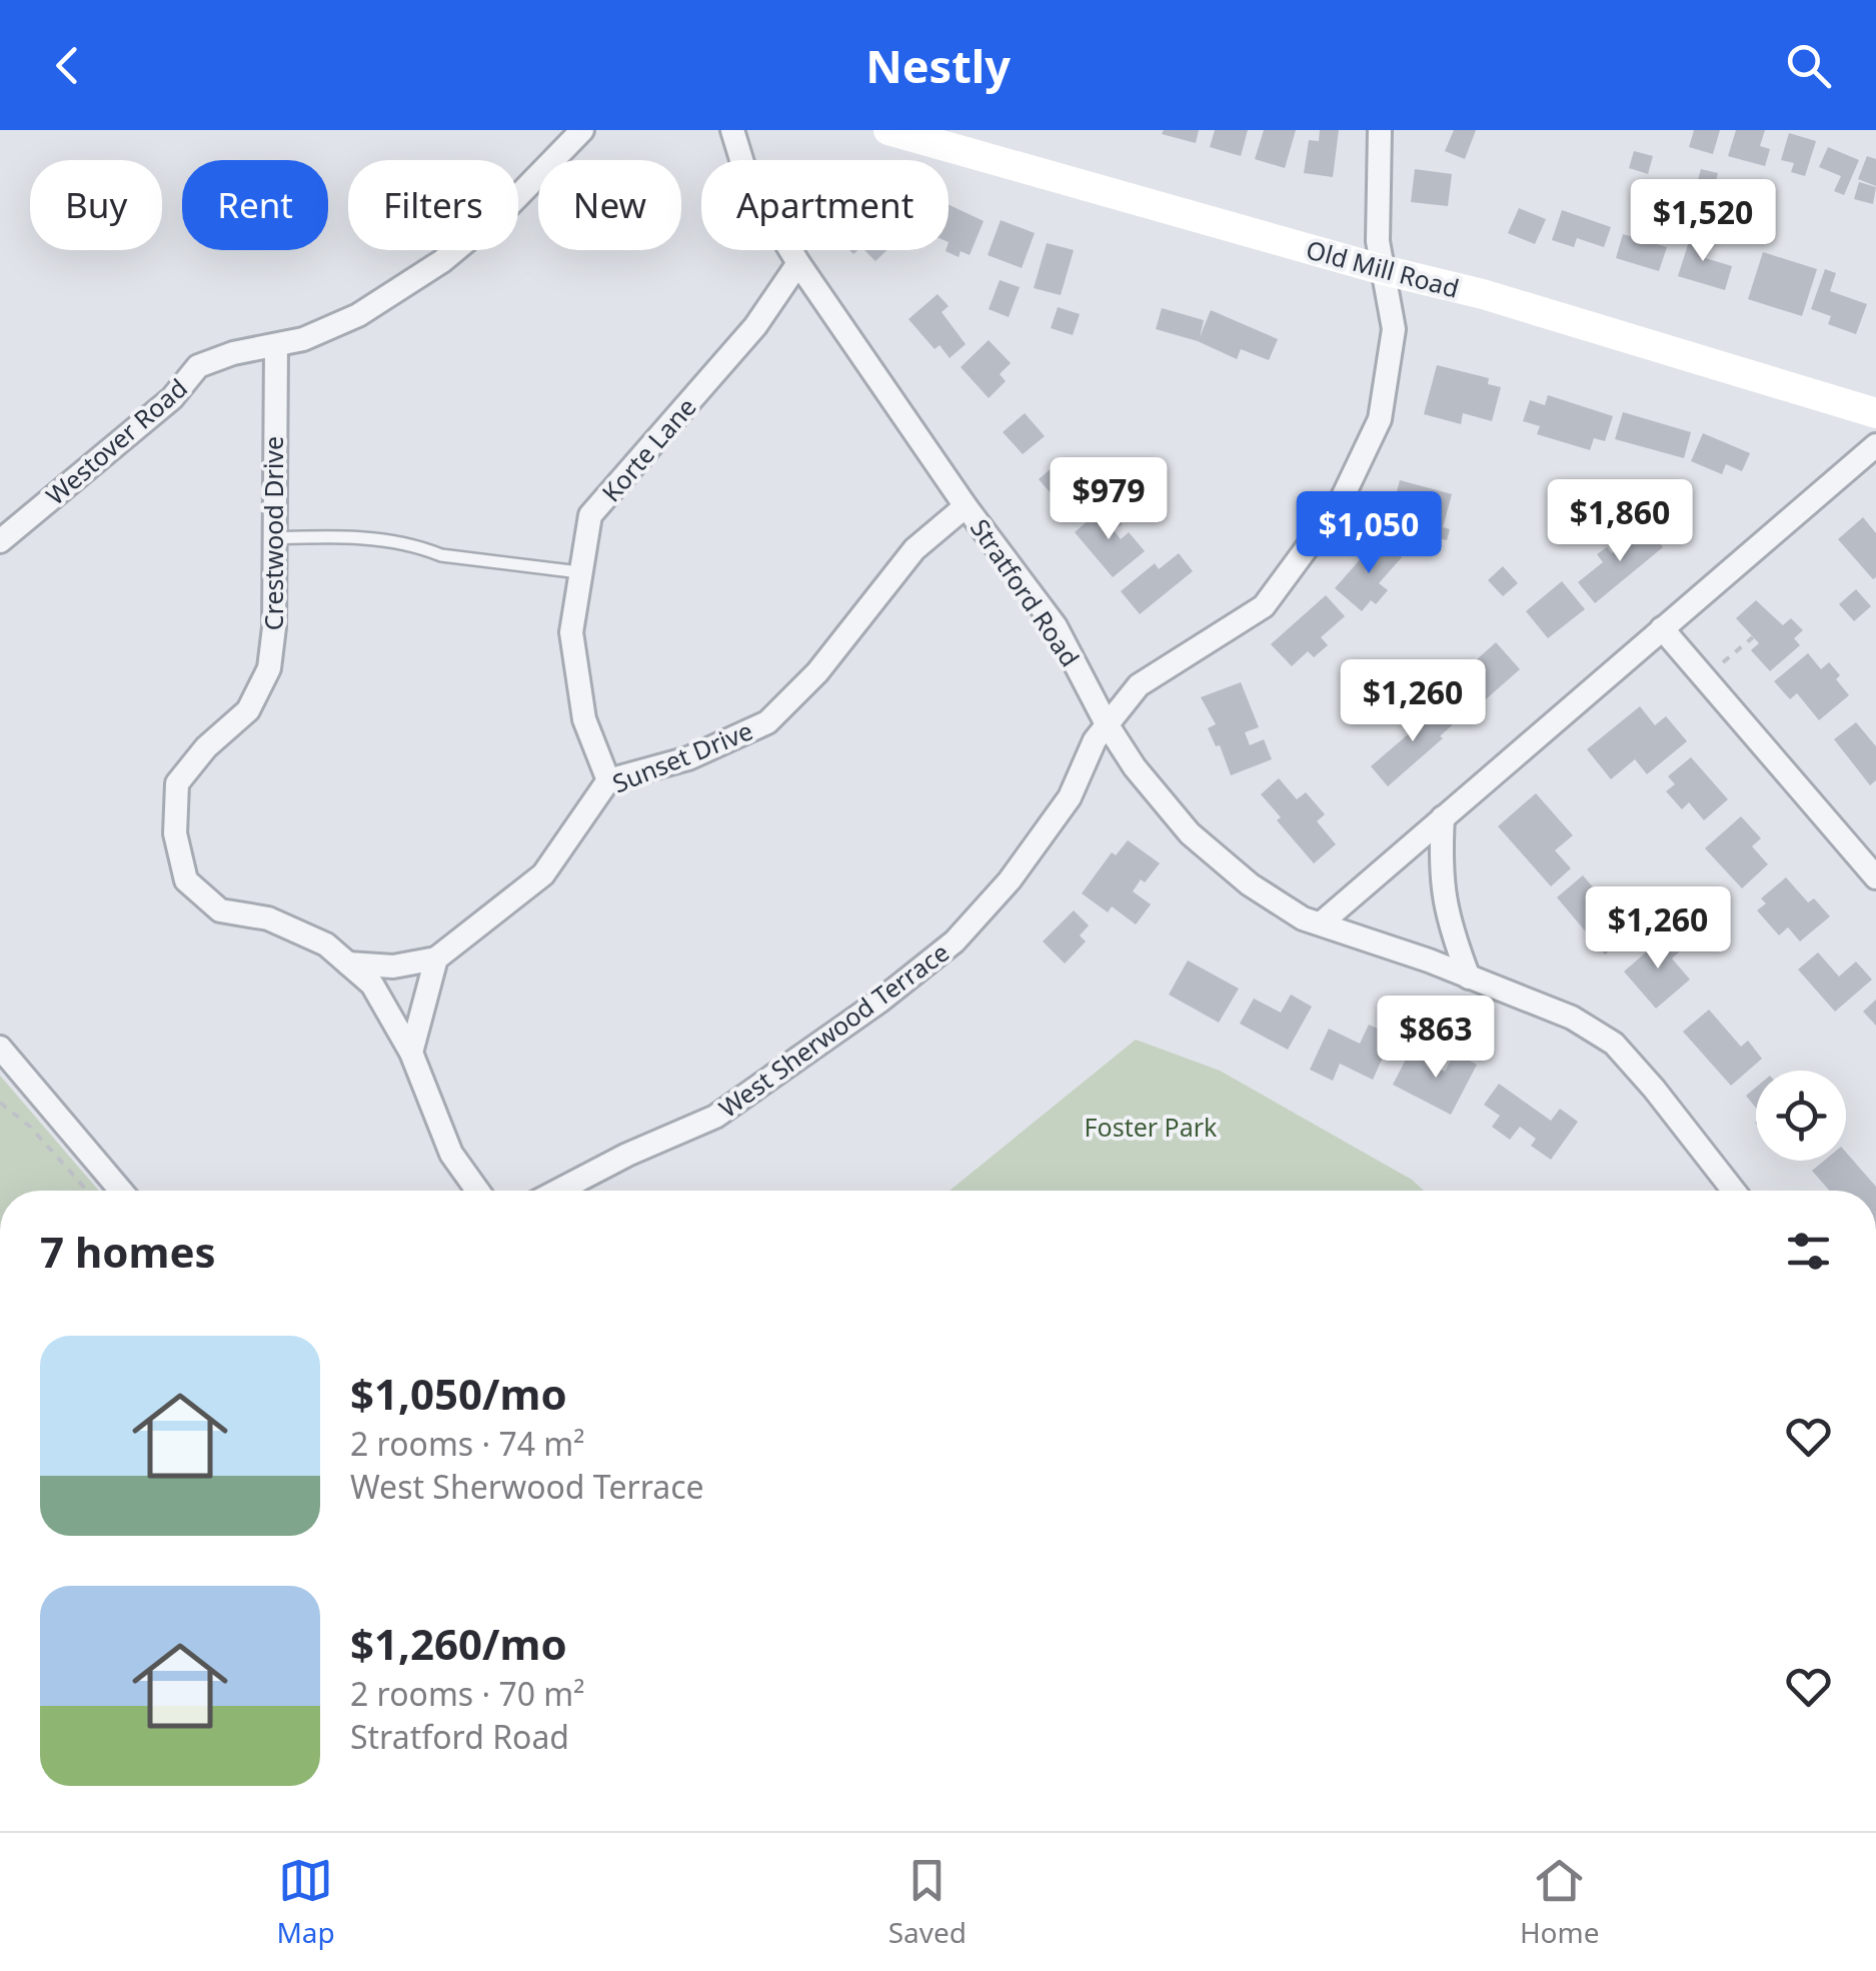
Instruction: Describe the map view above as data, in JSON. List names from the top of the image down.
{
  "streets": {
    "main road": ["Old Mill Road"],
    "street": [
      "Westover Road",
      "Korte Lane",
      "Crestwood Drive",
      "Stratford Road",
      "Sunset Drive",
      "West Sherwood Terrace"
    ]
  },
  "crossings": [
    ["Old Mill Road", "West Sherwood Terrace"],
    ["Westover Road", "Crestwood Drive"],
    ["Korte Lane", "Stratford Road"],
    ["Korte Lane", "Sunset Drive"],
    ["Crestwood Drive", "Sunset Drive"],
    ["Stratford Road", "Sunset Drive"],
    ["Stratford Road", "West Sherwood Terrace"]
  ],
  "parks": ["Foster Park"],
  "page": {
    "header": "Nestly",
    "chip": [
      "Buy",
      "Rent",
      "Filters",
      "New",
      "Apartment"
    ],
    "price": [
      "$1,520",
      "$979",
      "$1,860",
      "$1,050",
      "$1,260",
      "$1,260",
      "$863"
    ],
    "heading": "7 homes",
    "list": [
      {
        "name": "$1,050/mo",
        "note": "2 rooms · 74 m² · West Sherwood Terrace"
      },
      {
        "name": "$1,260/mo",
        "note": "2 rooms · 70 m² · Stratford Road"
      }
    ],
    "tabs": ["Map", "Saved", "Home"]
  }
}
